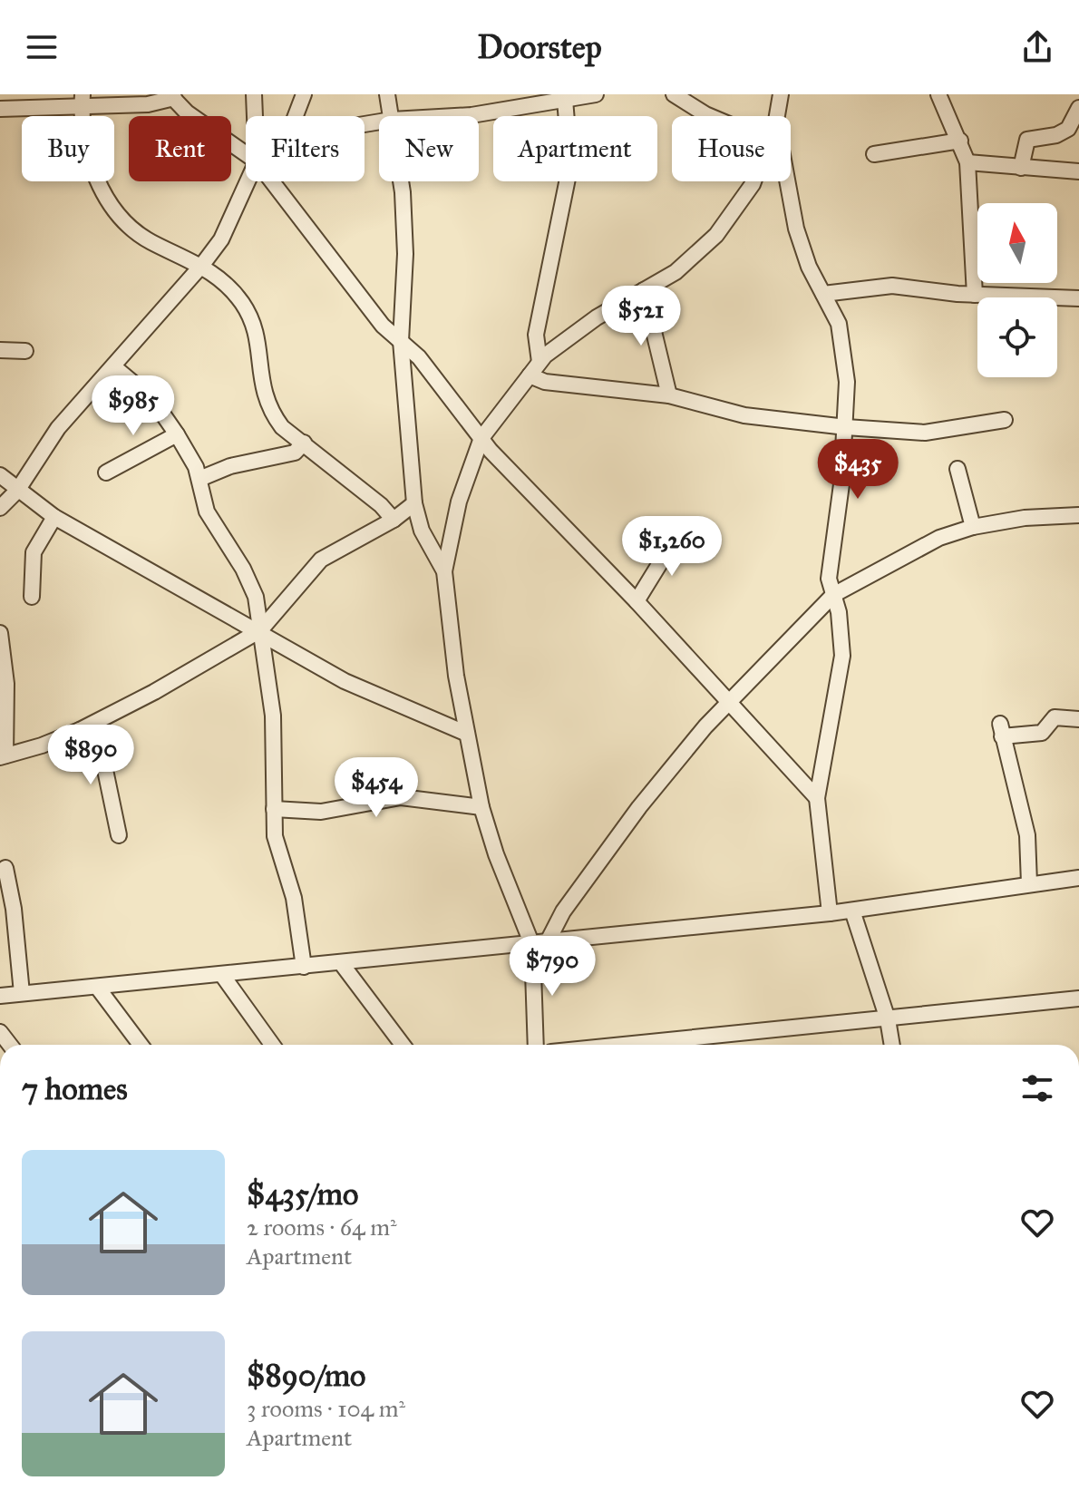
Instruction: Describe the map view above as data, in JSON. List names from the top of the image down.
{
  "north": "top",
  "page": {
    "header": "Doorstep",
    "chip": [
      "Buy",
      "Rent",
      "Filters",
      "New",
      "Apartment",
      "House"
    ],
    "price": [
      "$521",
      "$985",
      "$435",
      "$1,260",
      "$890",
      "$454",
      "$790"
    ],
    "heading": "7 homes",
    "list": [
      {
        "name": "$435/mo",
        "note": "2 rooms · 64 m² · Apartment"
      },
      {
        "name": "$890/mo",
        "note": "3 rooms · 104 m² · Apartment"
      }
    ]
  }
}
